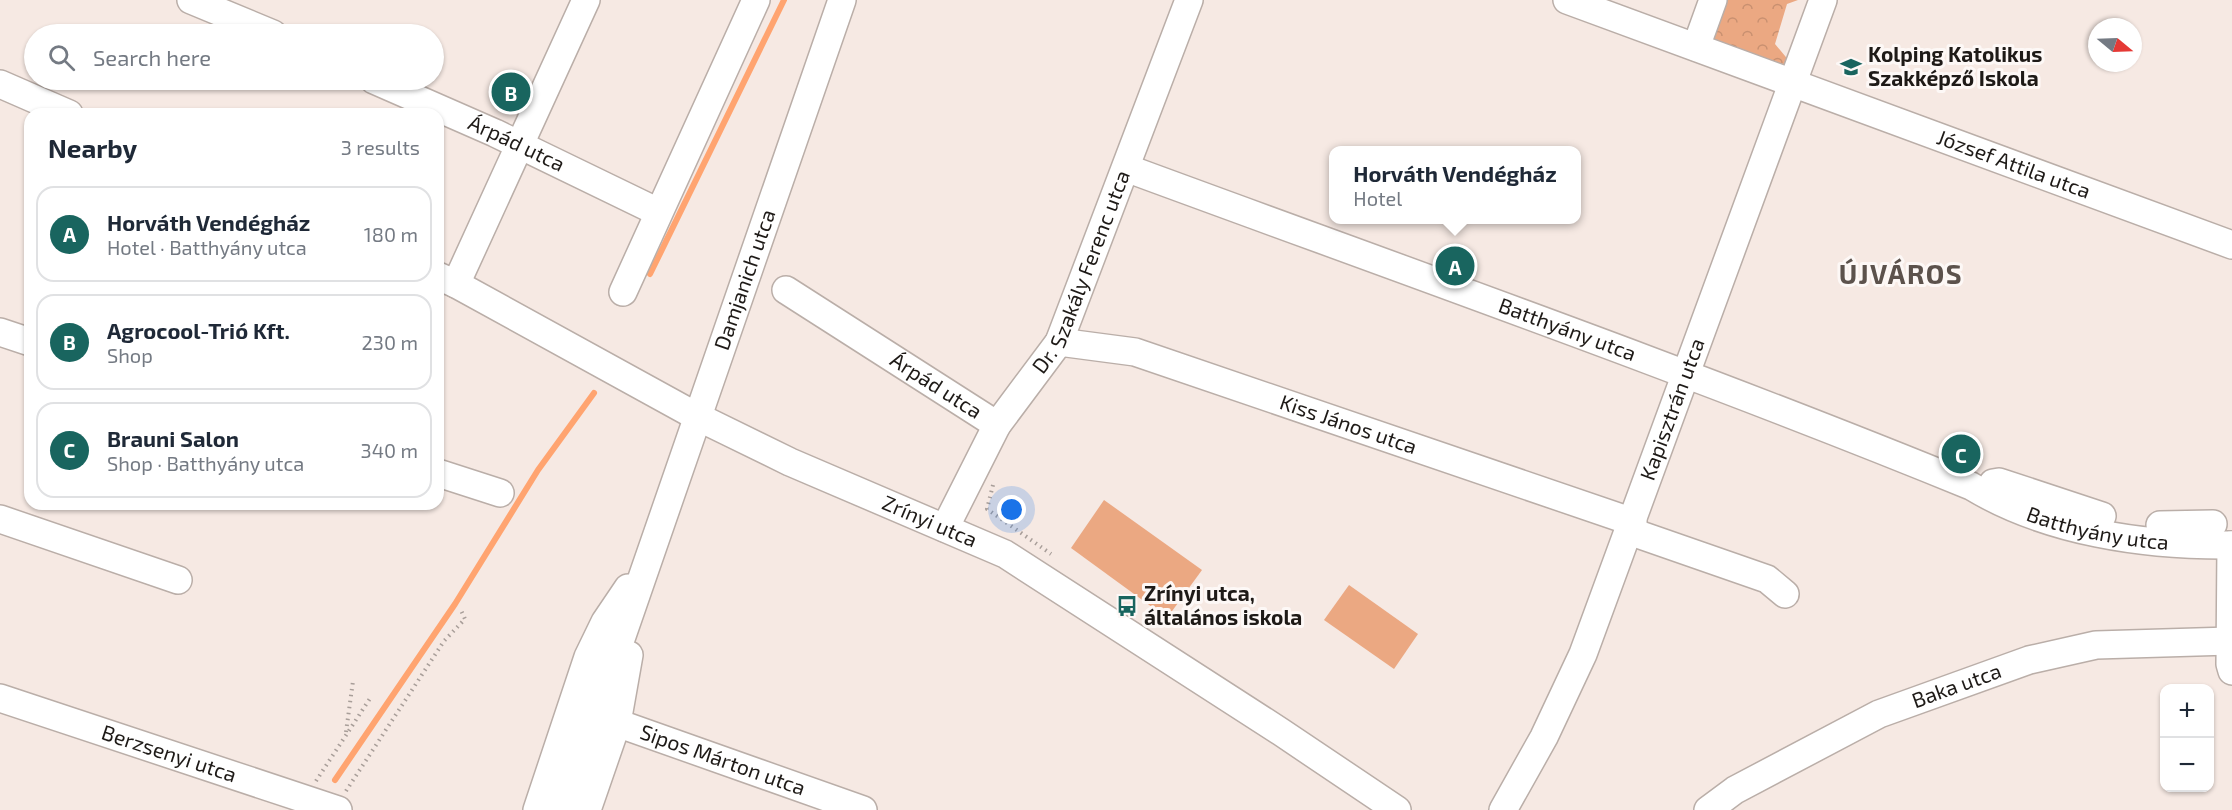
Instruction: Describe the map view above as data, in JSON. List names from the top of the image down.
{
  "streets": {
    "main road": ["Damjanich utca"],
    "street": [
      "Árpád utca",
      "József Attila utca",
      "Dr. Szakály Ferenc utca",
      "Batthyány utca",
      "Kapisztrán utca",
      "Kiss János utca",
      "Zrínyi utca",
      "Baka utca",
      "Berzsenyi utca",
      "Sipos Márton utca"
    ]
  },
  "crossings": [
    ["Árpád utca", "Dr. Szakály Ferenc utca"],
    ["József Attila utca", "Kapisztrán utca"],
    ["Dr. Szakály Ferenc utca", "Batthyány utca"],
    ["Dr. Szakály Ferenc utca", "Kiss János utca"],
    ["Dr. Szakály Ferenc utca", "Zrínyi utca"],
    ["Damjanich utca", "Zrínyi utca"],
    ["Damjanich utca", "Sipos Márton utca"],
    ["Batthyány utca", "Kapisztrán utca"],
    ["Kapisztrán utca", "Kiss János utca"]
  ],
  "districts": ["ÚJVÁROS"],
  "places": {
    "school or university": ["Kolping Katolikus Szakképző Iskola"],
    "bus stop": ["Zrínyi utca, általános iskola"]
  },
  "north": "right",
  "page": {
    "search": "Search here",
    "pins": ["B", "A", "C"],
    "heading": ["Nearby", "3 results"],
    "popup": ["Horváth Vendégház", "Hotel"],
    "list": [
      {
        "mark": "A",
        "name": "Horváth Vendégház",
        "note": "Hotel · Batthyány utca",
        "value": "180 m"
      },
      {
        "mark": "B",
        "name": "Agrocool-Trió Kft.",
        "note": "Shop",
        "value": "230 m"
      },
      {
        "mark": "C",
        "name": "Brauni Salon",
        "note": "Shop · Batthyány utca",
        "value": "340 m"
      }
    ],
    "map_buttons": ["+", "−"]
  }
}
